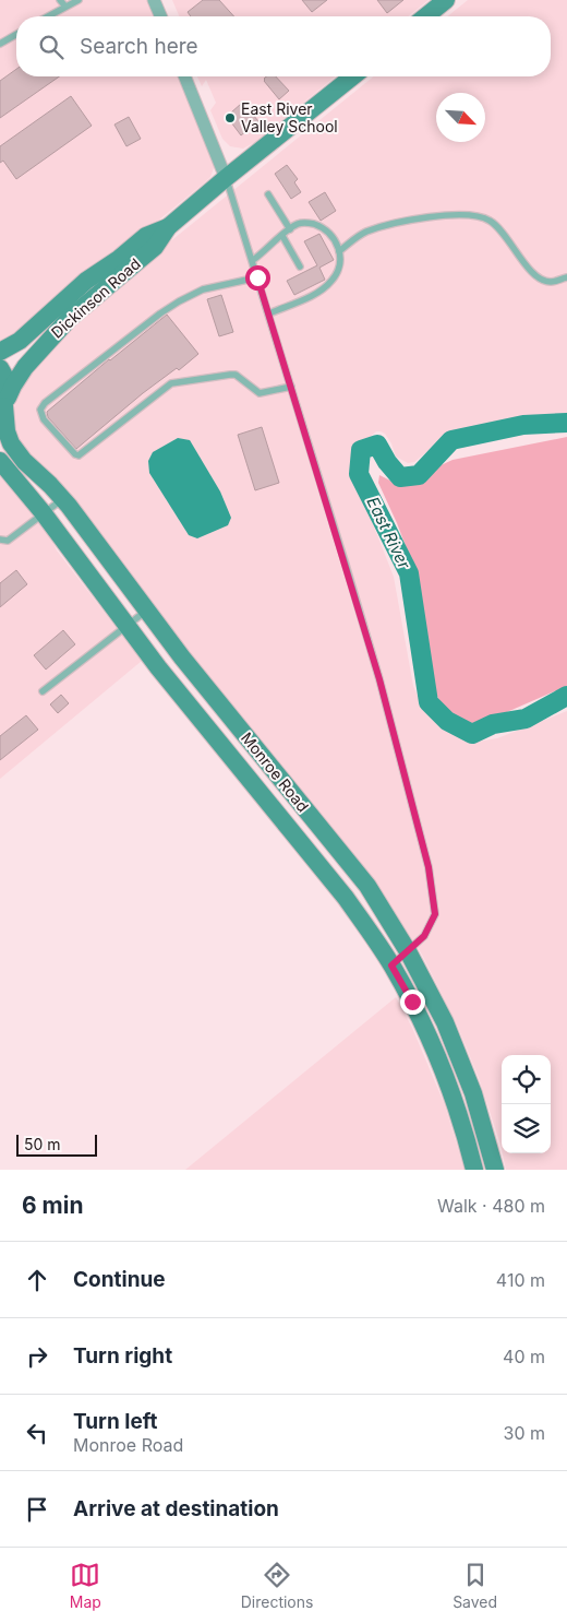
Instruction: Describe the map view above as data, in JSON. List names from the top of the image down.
{
  "streets": {
    "main road": ["Dickinson Road", "Monroe Road"]
  },
  "crossings": [
    ["Dickinson Road", "Monroe Road"]
  ],
  "water": ["East River"],
  "places": ["East River Valley School"],
  "scale_bar": "50 m",
  "north": "bottom right",
  "page": {
    "search": "Search here",
    "scale": "50 m",
    "heading": ["6 min", "Walk · 480 m"],
    "list": [
      ["Continue", "410 m"],
      ["Turn right", "40 m"],
      ["Turn left", "Monroe Road", "30 m"],
      "Arrive at destination"
    ],
    "nav": ["Map", "Directions", "Saved"]
  }
}
